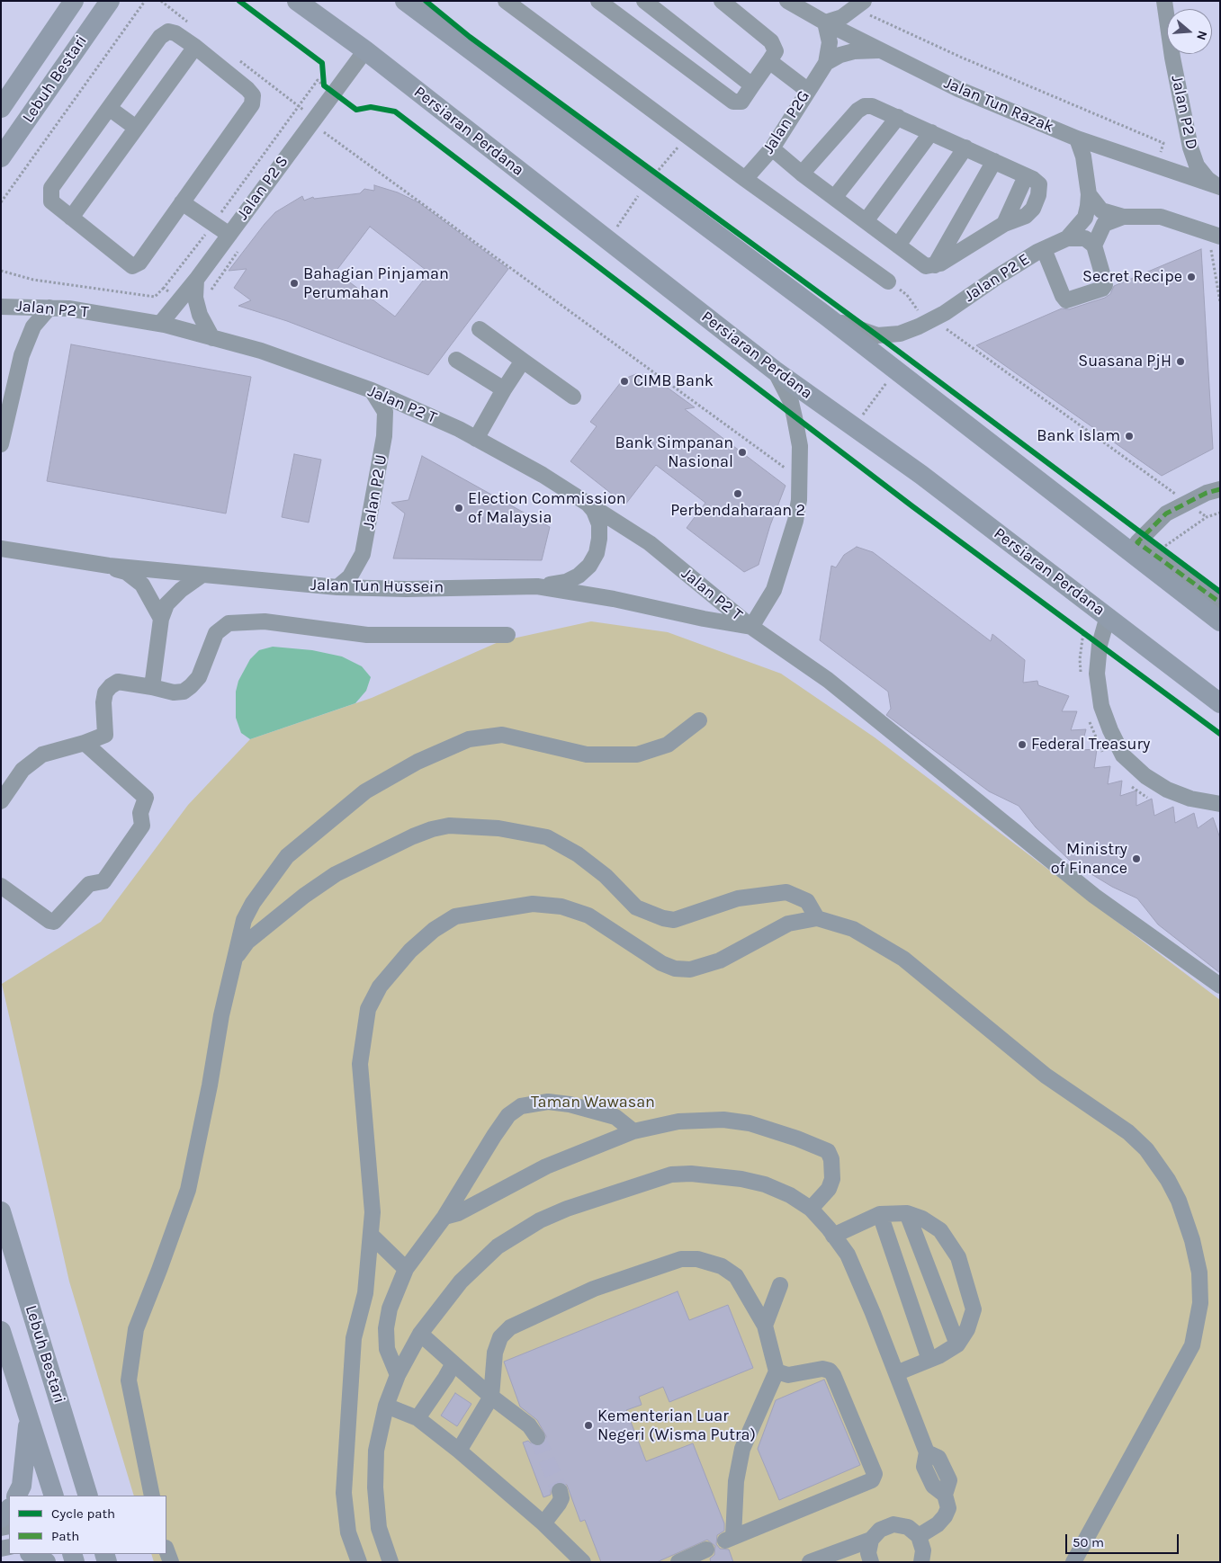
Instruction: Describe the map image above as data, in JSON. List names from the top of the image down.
{
  "streets": {
    "main road": ["Lebuh Bestari", "Persiaran Perdana"],
    "street": [
      "Jalan Tun Razak",
      "Jalan P2 D",
      "Jalan P2G",
      "Jalan P2 S",
      "Jalan P2 E",
      "Jalan P2 T",
      "Jalan P2 U",
      "Jalan Tun Hussein"
    ]
  },
  "crossings": [
    ["Jalan Tun Razak", "Jalan P2 D"],
    ["Jalan Tun Razak", "Jalan P2 E"],
    ["Persiaran Perdana", "Jalan P2 S"],
    ["Jalan P2 S", "Jalan P2 T"],
    ["Jalan P2 T", "Jalan P2 U"],
    ["Jalan P2 T", "Jalan Tun Hussein"],
    ["Jalan P2 U", "Jalan Tun Hussein"]
  ],
  "parks": ["Taman Wawasan"],
  "places": [
    "Secret Recipe",
    "Bahagian Pinjaman Perumahan",
    "Suasana PjH",
    "CIMB Bank",
    "Bank Islam",
    "Bank Simpanan Nasional",
    "Perbendaharaan 2",
    "Election Commission of Malaysia",
    "Federal Treasury",
    "Ministry of Finance",
    "Kementerian Luar Negeri (Wisma Putra)"
  ],
  "legend": ["Cycle path", "Path"],
  "scale_bar": "50 m",
  "north": "right"
}
